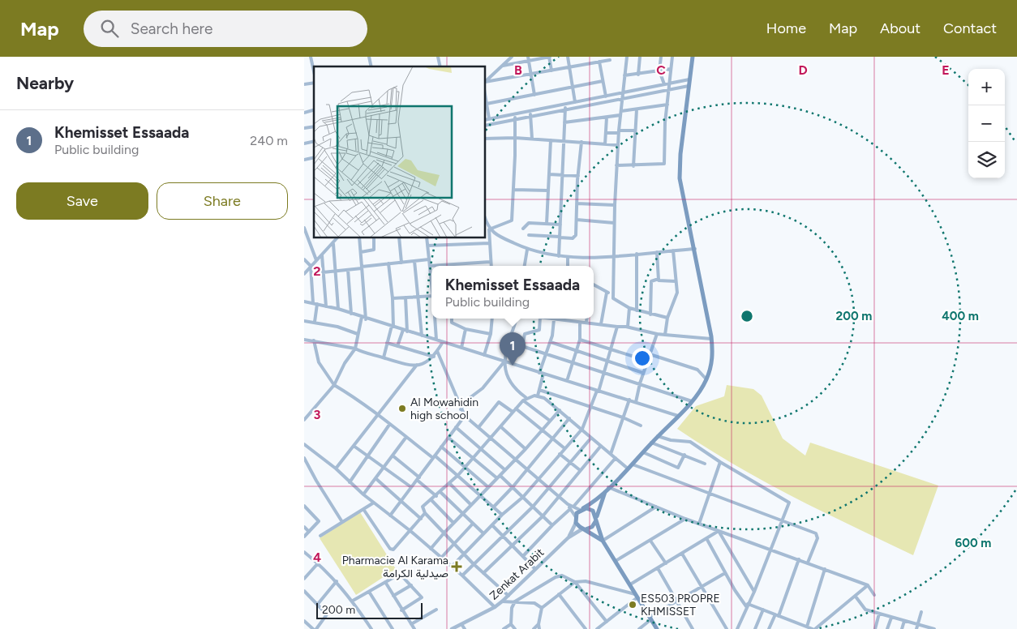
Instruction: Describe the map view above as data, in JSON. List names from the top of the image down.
{
  "streets": {
    "street": ["Zenkat Arabit"]
  },
  "places": {
    "other": ["Al Mowahidin high school", "ES503 PROPRE KHMISSET"],
    "health": ["Pharmacie Al Karama صيدلية الكرامة"]
  },
  "scale_bar": "200 m",
  "page": {
    "header": "Map",
    "search": "Search here",
    "nav": [
      "Home",
      "Map",
      "About",
      "Contact"
    ],
    "heading": "Nearby",
    "map_buttons": ["+", "−"],
    "list": [
      {
        "mark": "1",
        "name": "Khemisset Essaada",
        "note": "Public building",
        "value": "240 m"
      }
    ],
    "buttons": ["Save", "Share"],
    "popup": ["Khemisset Essaada", "Public building"],
    "pins": "1",
    "scale": "200 m"
  },
  "grid": {
    "columns": [
      "B",
      "C",
      "D",
      "E"
    ],
    "rows": ["2", "3", "4"]
  },
  "rings": ["200 m", "400 m", "600 m"]
}
